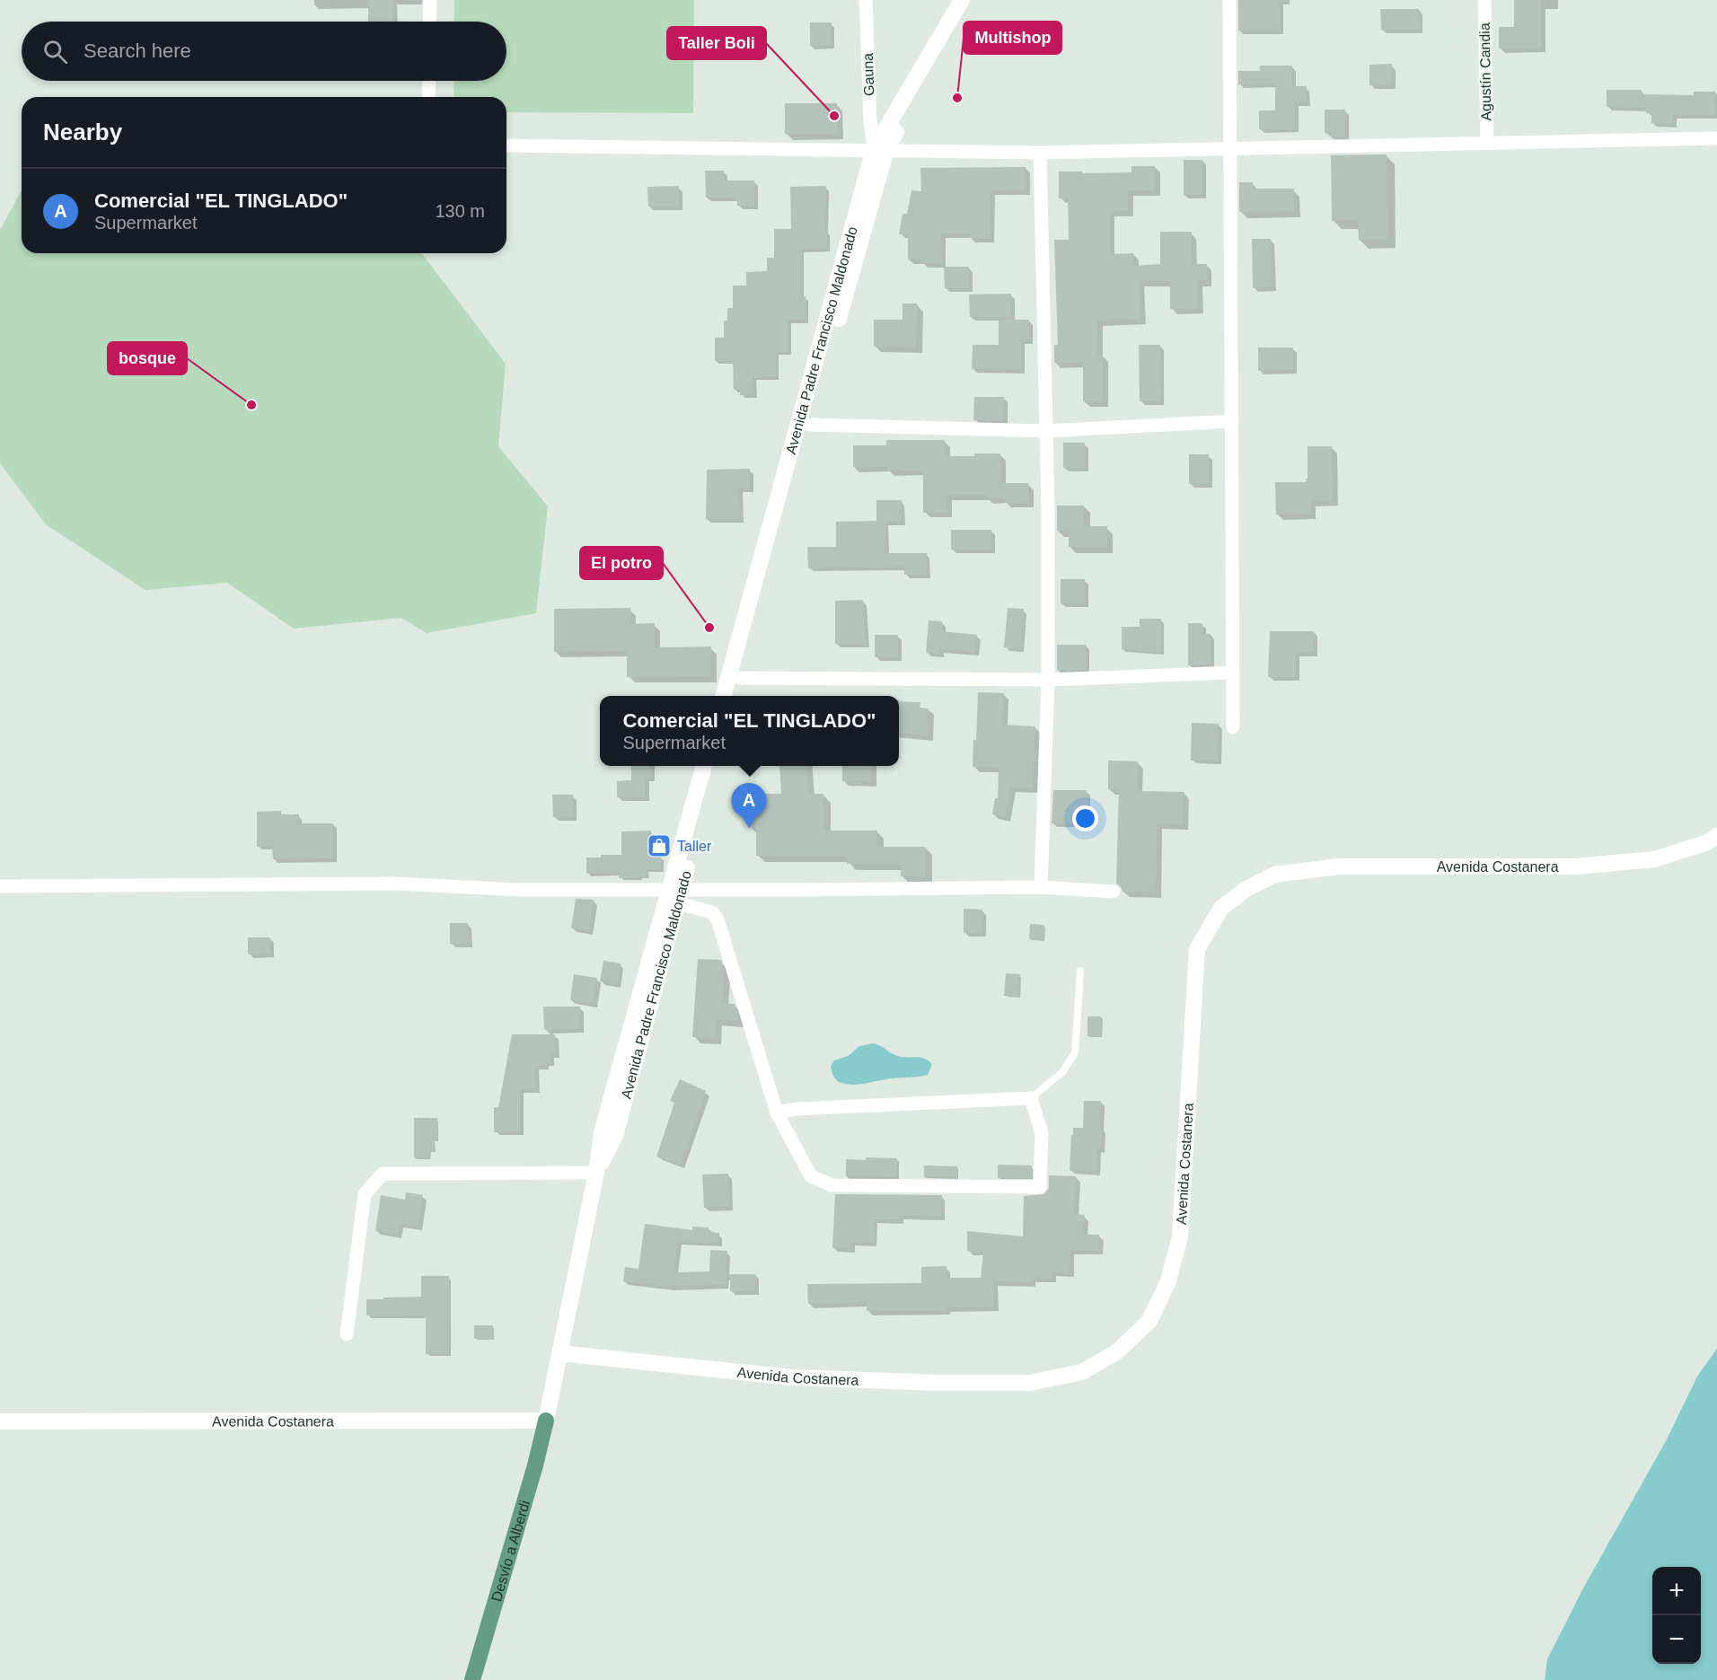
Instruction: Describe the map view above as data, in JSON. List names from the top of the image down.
{
  "streets": {
    "main road": ["Avenida Padre Francisco Maldonado", "Avenida Costanera", "Desvío a Alberdi"],
    "street": ["Agustín Candia", "Gauna"]
  },
  "crossings": [
    ["Gauna", "Avenida Padre Francisco Maldonado"],
    ["Avenida Padre Francisco Maldonado", "Avenida Costanera"],
    ["Avenida Padre Francisco Maldonado", "Desvío a Alberdi"],
    ["Avenida Costanera", "Desvío a Alberdi"]
  ],
  "places": {
    "other": [
      "Multishop",
      "Taller Boli",
      "bosque",
      "El potro"
    ],
    "shop": ["Taller"]
  },
  "page": {
    "search": "Search here",
    "heading": "Nearby",
    "list": [
      {
        "mark": "A",
        "name": "Comercial \"EL TINGLADO\"",
        "note": "Supermarket",
        "value": "130 m"
      }
    ],
    "popup": ["Comercial \"EL TINGLADO\"", "Supermarket"],
    "pins": "A",
    "map_buttons": ["+", "−"]
  }
}
